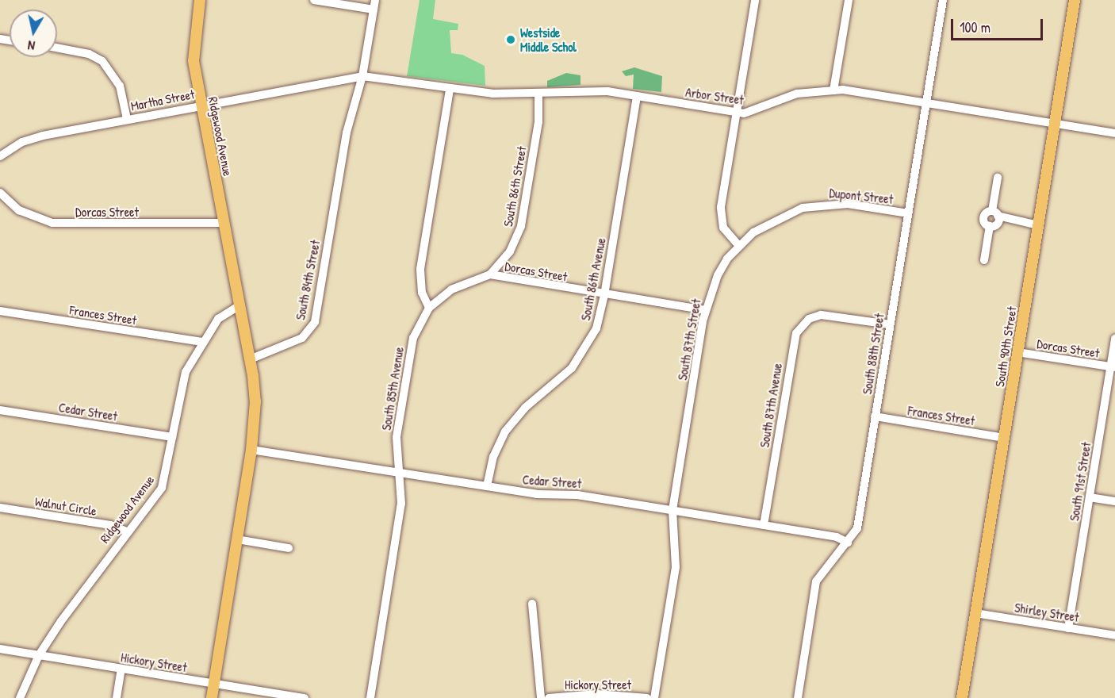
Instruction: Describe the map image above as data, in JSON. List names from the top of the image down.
{
  "streets": {
    "main road": ["Ridgewood Avenue", "South 90th Street"],
    "street": [
      "Arbor Street",
      "Martha Street",
      "South 86th Street",
      "Dupont Street",
      "Dorcas Street",
      "South 86th Avenue",
      "South 84th Street",
      "Frances Street",
      "South 87th Street",
      "South 88th Street",
      "South 85th Avenue",
      "South 87th Avenue",
      "Cedar Street",
      "South 91st Street",
      "Walnut Circle",
      "Shirley Street",
      "Hickory Street"
    ]
  },
  "crossings": [
    ["Arbor Street", "Martha Street"],
    ["Arbor Street", "South 86th Street"],
    ["Arbor Street", "South 86th Avenue"],
    ["Arbor Street", "South 84th Street"],
    ["Arbor Street", "South 90th Street"],
    ["Arbor Street", "South 88th Street"],
    ["Martha Street", "Ridgewood Avenue"],
    ["Martha Street", "South 84th Street"],
    ["Ridgewood Avenue", "Dorcas Street"],
    ["Ridgewood Avenue", "South 84th Street"],
    ["Ridgewood Avenue", "Frances Street"],
    ["Ridgewood Avenue", "Cedar Street"],
    ["Ridgewood Avenue", "Walnut Circle"],
    ["Ridgewood Avenue", "Hickory Street"],
    ["South 86th Street", "Dorcas Street"],
    ["Dupont Street", "South 87th Street"],
    ["Dupont Street", "South 88th Street"],
    ["Dorcas Street", "South 86th Avenue"],
    ["Dorcas Street", "South 87th Street"],
    ["Dorcas Street", "South 90th Street"],
    ["Dorcas Street", "South 85th Avenue"],
    ["Dorcas Street", "South 91st Street"],
    ["South 86th Avenue", "Cedar Street"],
    ["Frances Street", "South 90th Street"],
    ["Frances Street", "South 88th Street"],
    ["South 87th Street", "Cedar Street"],
    ["South 90th Street", "Shirley Street"],
    ["South 88th Street", "South 87th Avenue"],
    ["South 88th Street", "Cedar Street"],
    ["South 85th Avenue", "Cedar Street"],
    ["South 87th Avenue", "Cedar Street"],
    ["South 91st Street", "Shirley Street"]
  ],
  "places": ["Westside Middle Schol"],
  "scale_bar": "100 m",
  "north": "bottom"
}
